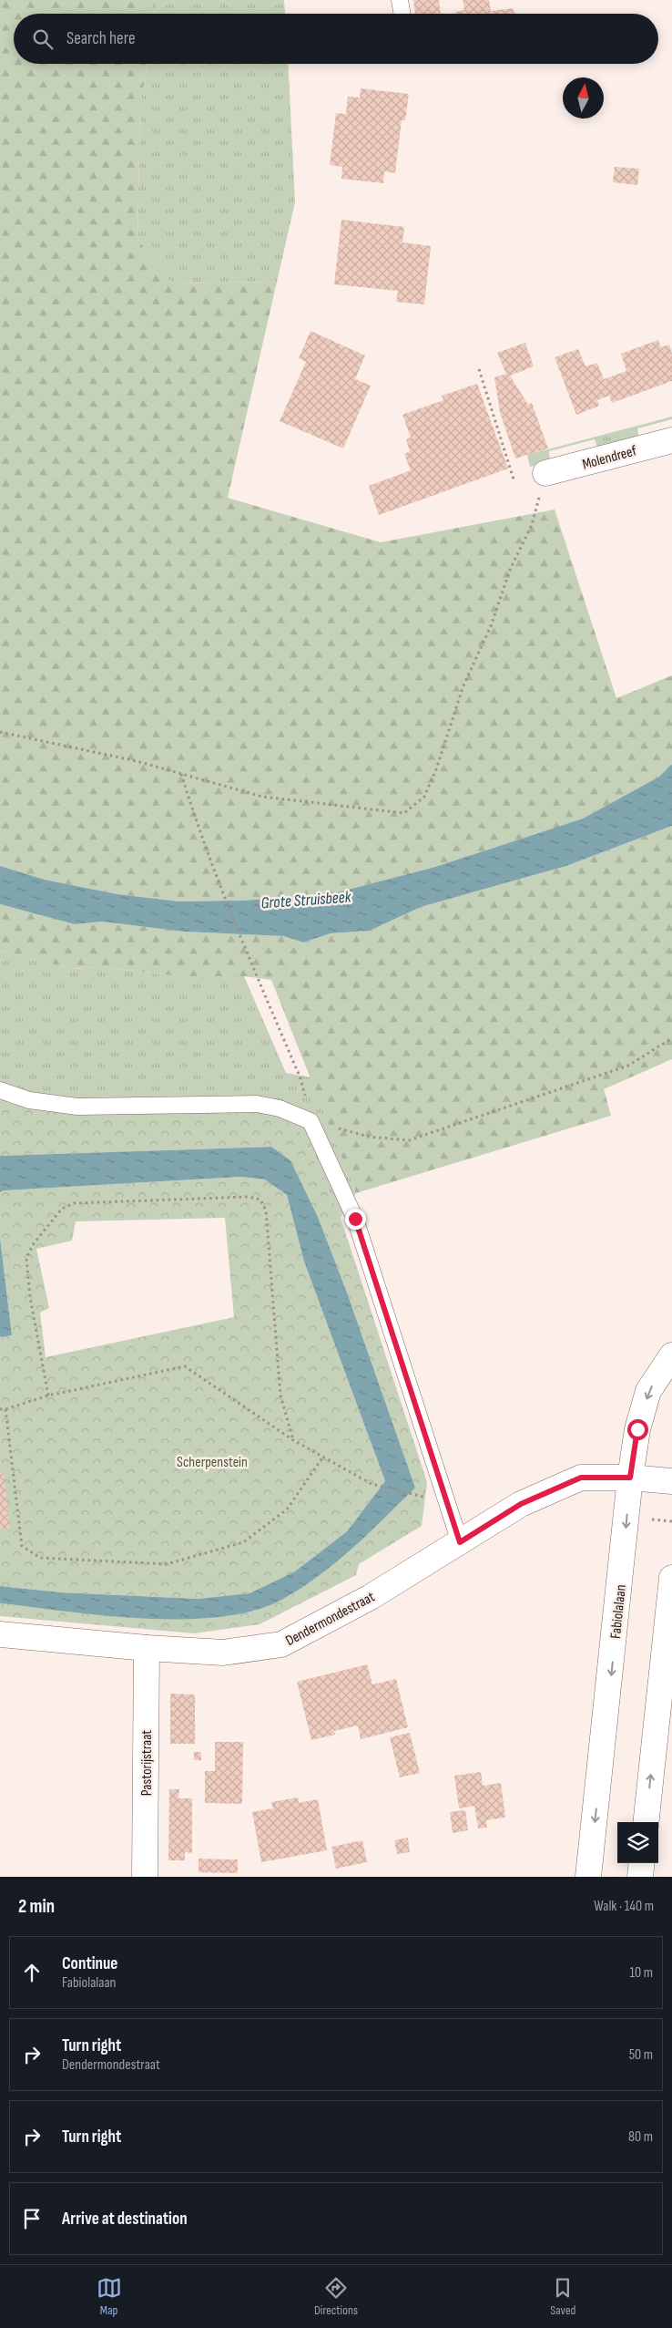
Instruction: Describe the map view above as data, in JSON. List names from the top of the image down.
{
  "streets": {
    "street": [
      "Molendreef",
      "Fabiolalaan",
      "Dendermondestraat",
      "Pastorijstraat"
    ]
  },
  "crossings": [
    ["Fabiolalaan", "Dendermondestraat"],
    ["Dendermondestraat", "Pastorijstraat"]
  ],
  "water": ["Grote Struisbeek"],
  "parks": ["Scherpenstein"],
  "north": "top",
  "page": {
    "search": "Search here",
    "heading": ["2 min", "Walk · 140 m"],
    "list": [
      ["Continue", "Fabiolalaan", "10 m"],
      ["Turn right", "Dendermondestraat", "50 m"],
      ["Turn right", "80 m"],
      "Arrive at destination"
    ],
    "nav": ["Map", "Directions", "Saved"]
  }
}
